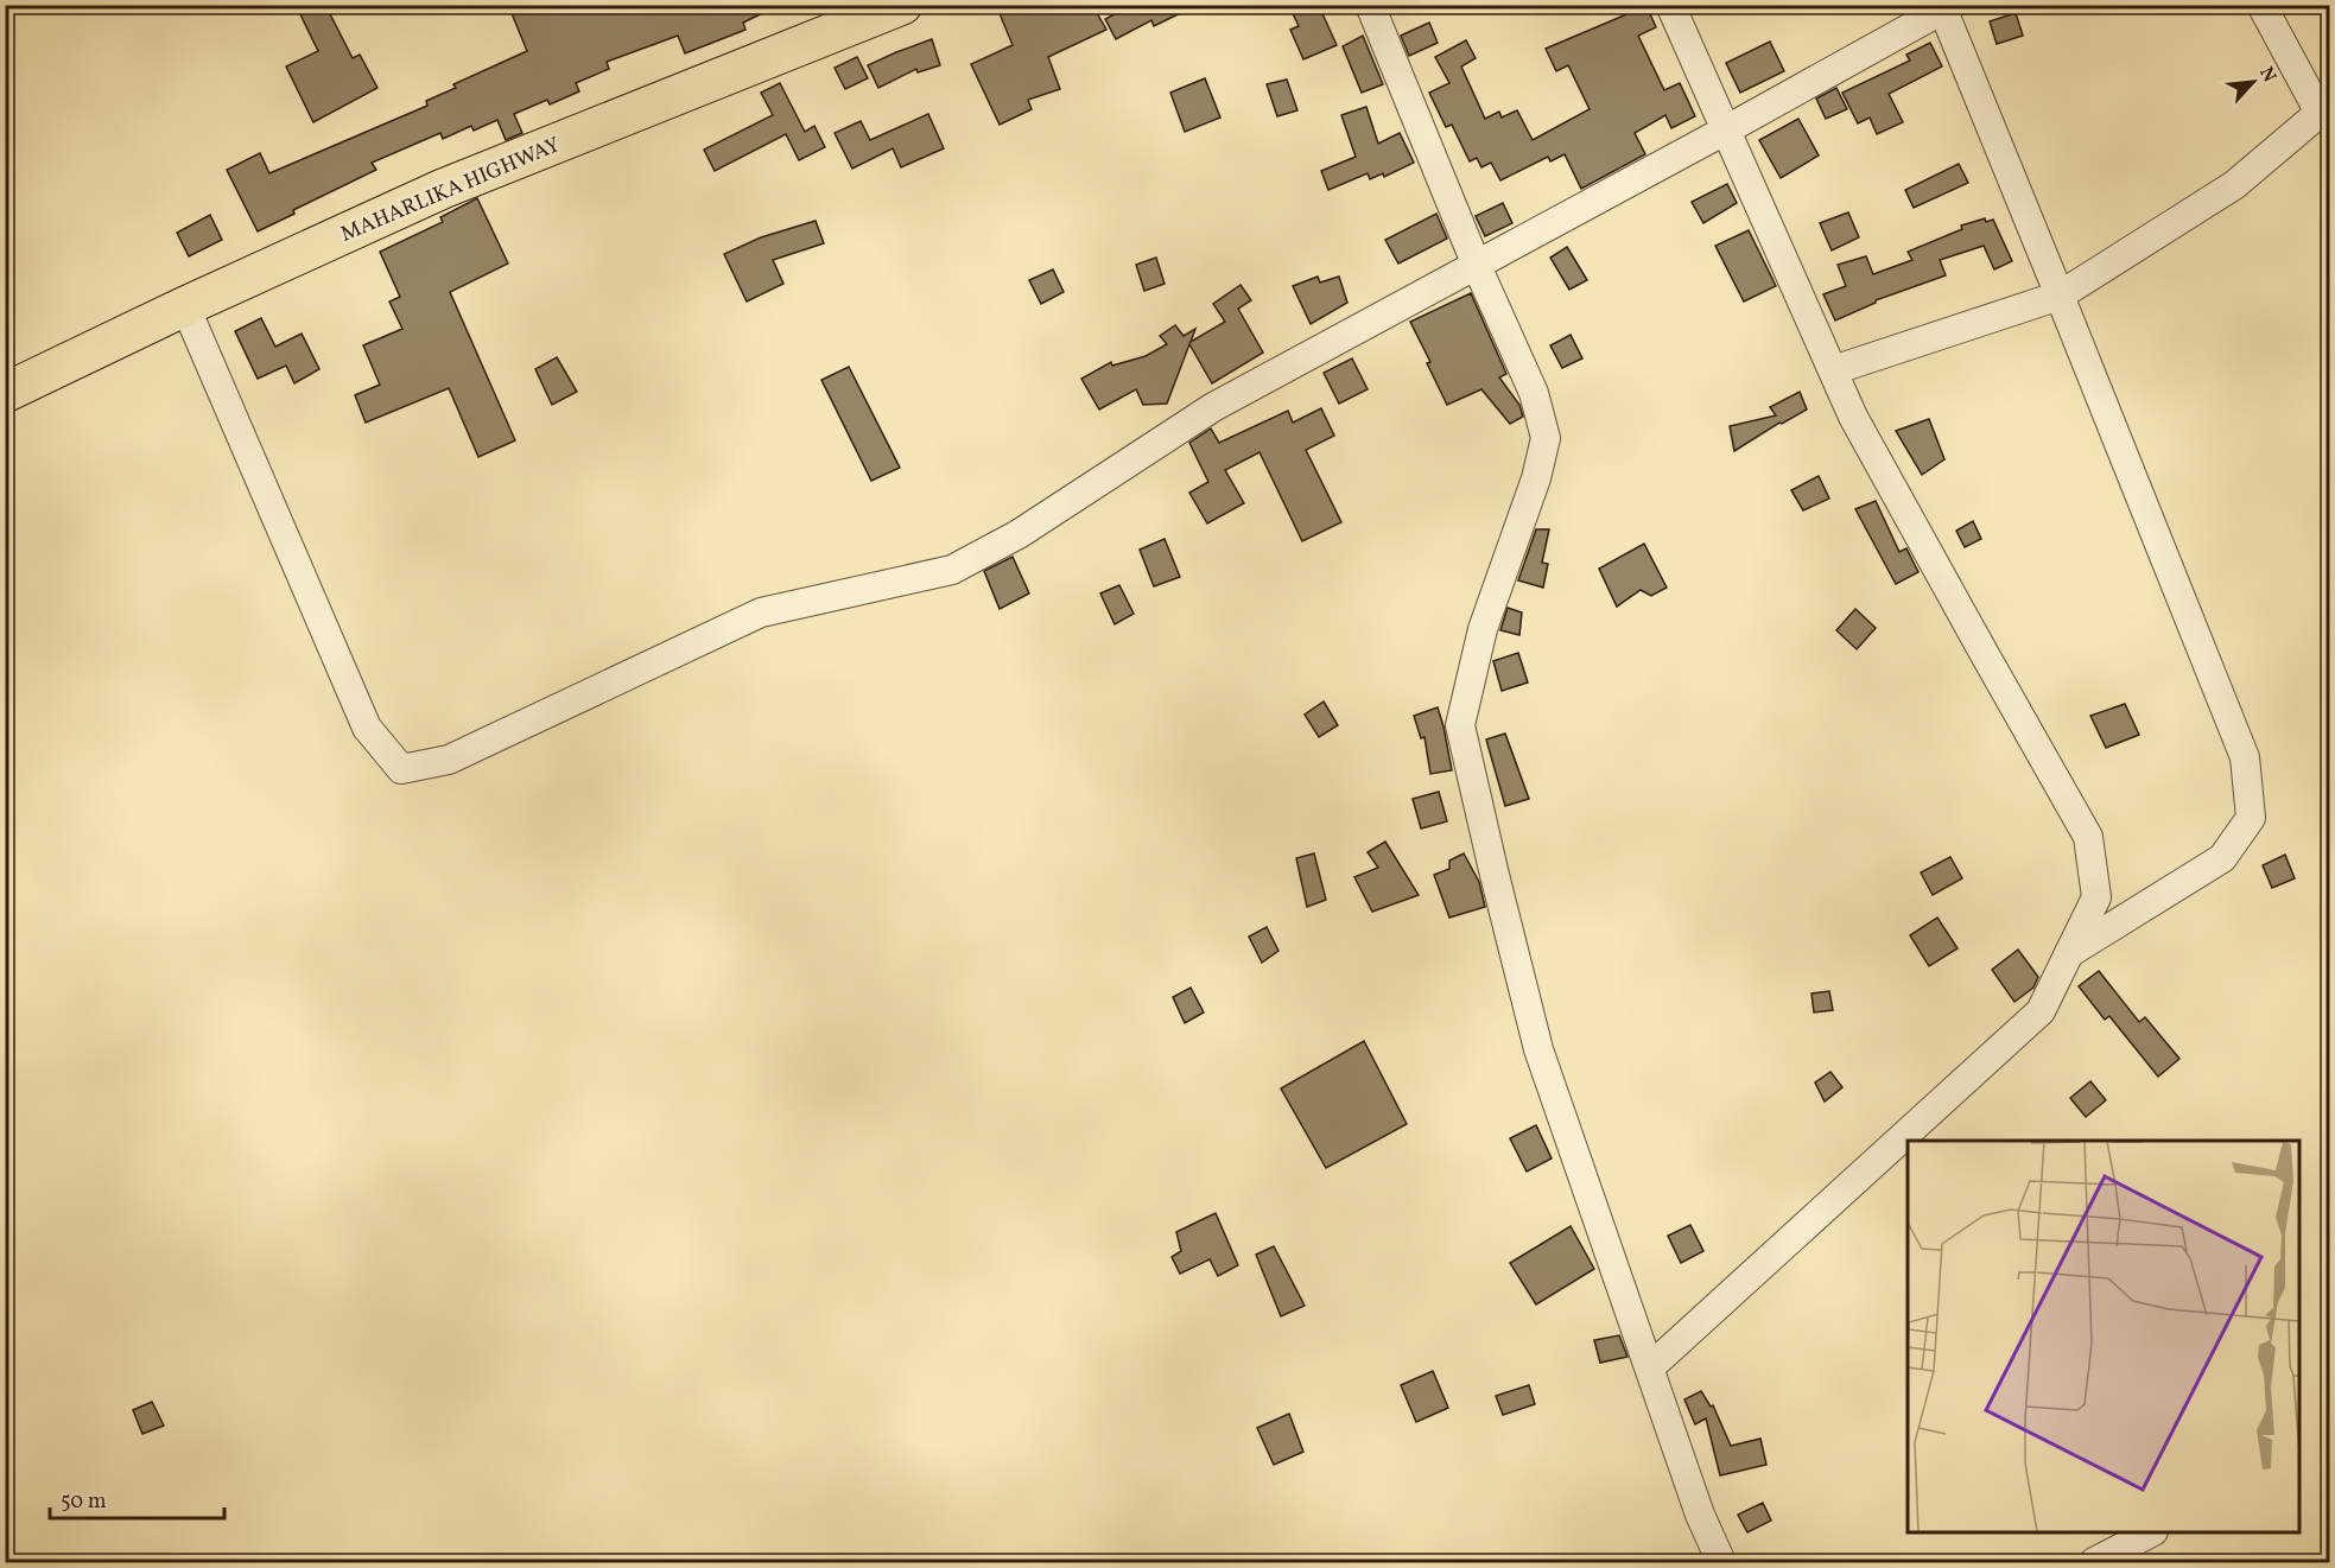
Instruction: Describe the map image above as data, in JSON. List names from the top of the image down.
{
  "streets": {
    "highway": ["MAHARLIKA HIGHWAY"]
  },
  "scale_bar": "50 m",
  "north": "top right"
}
